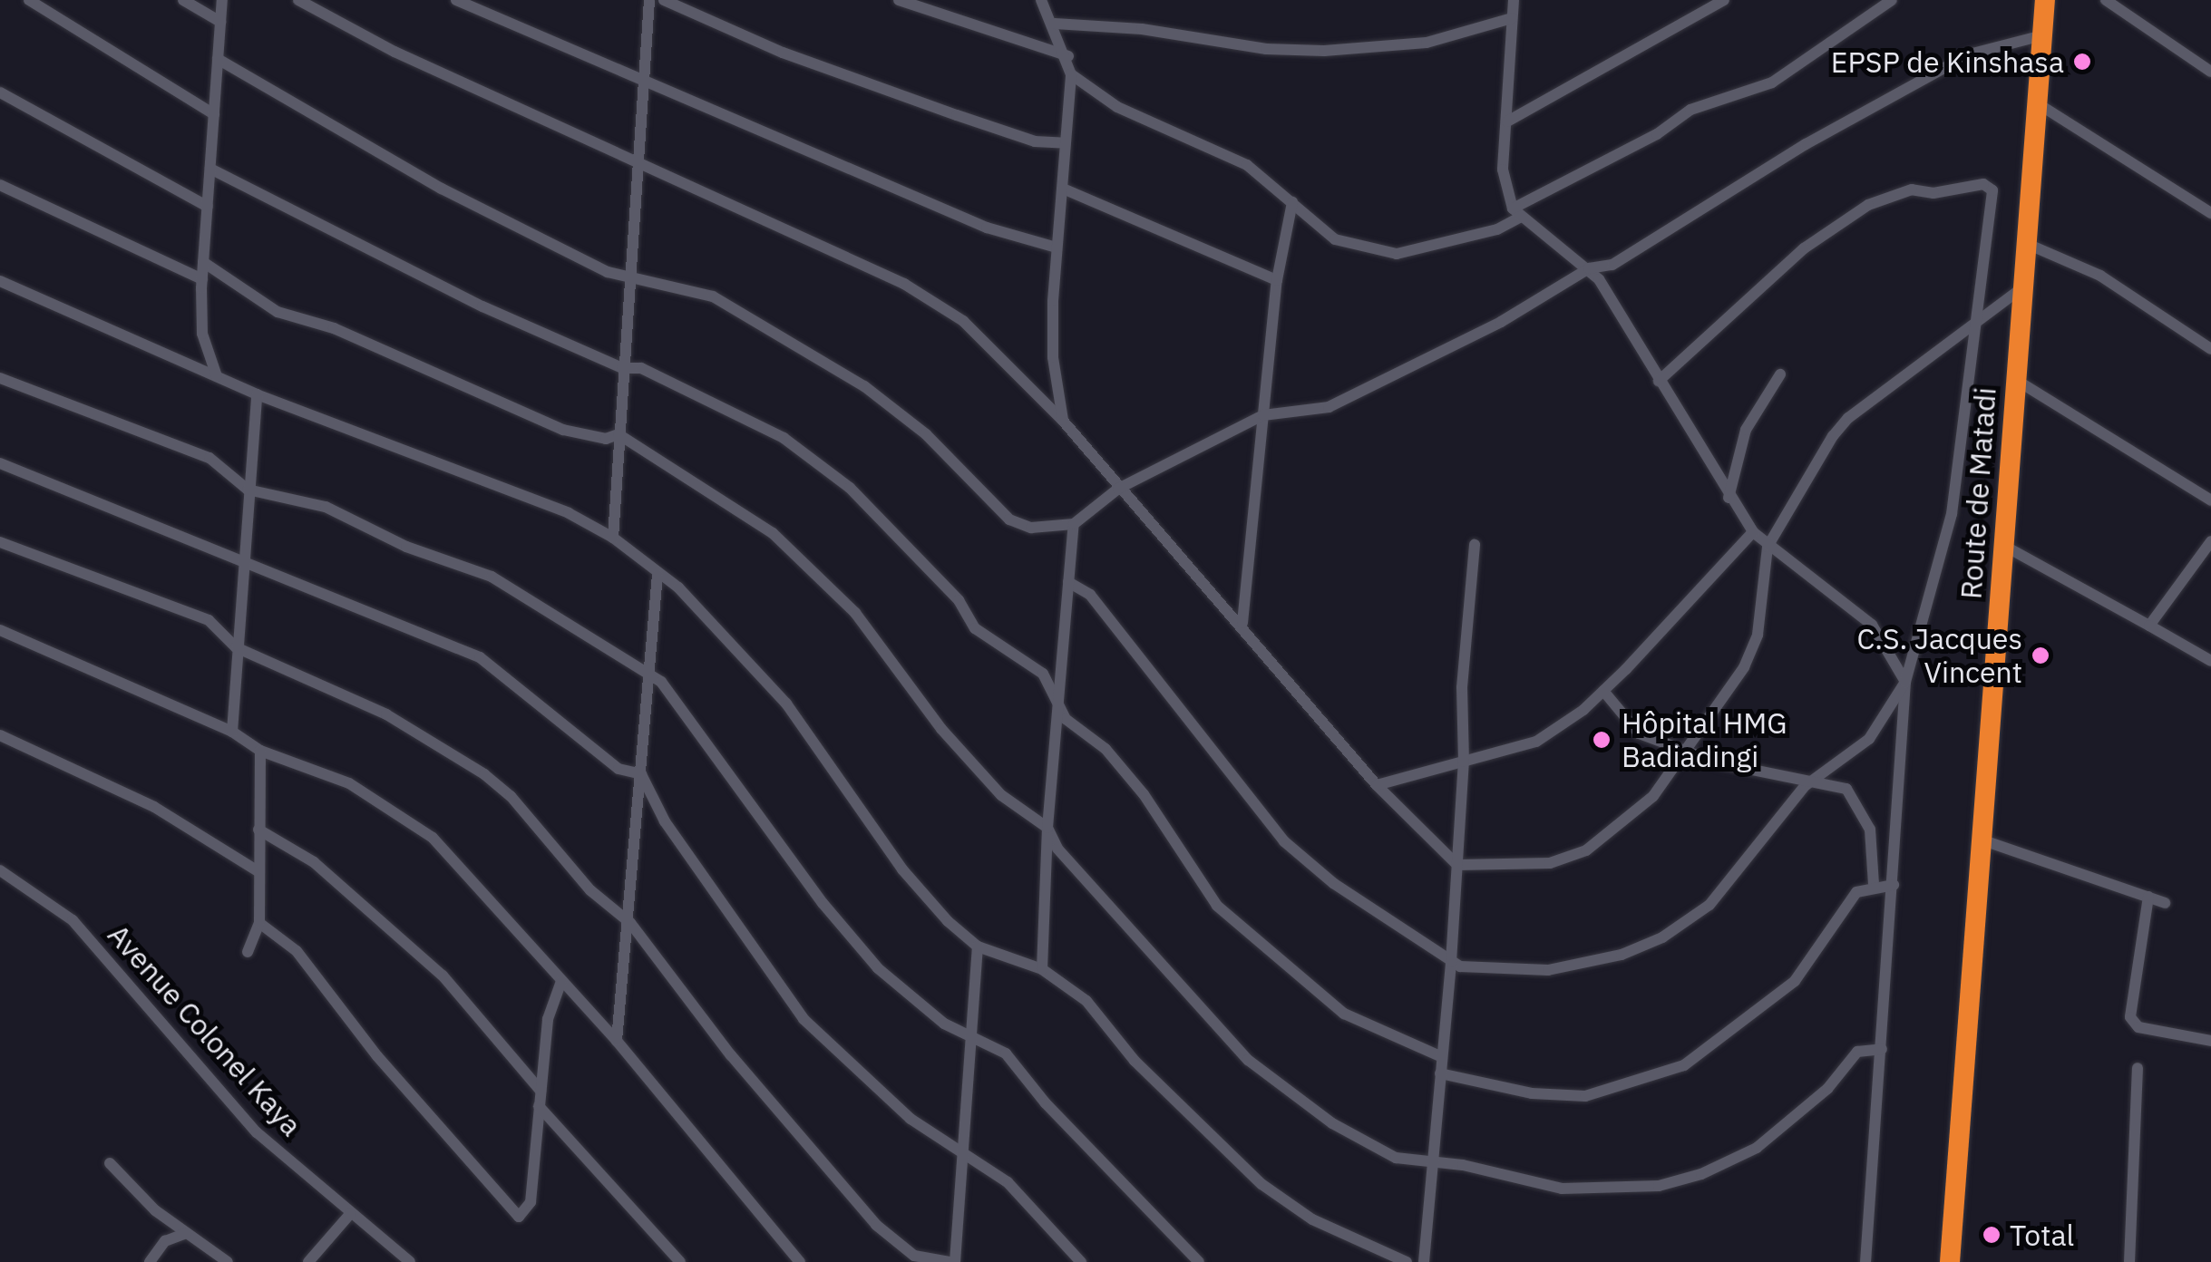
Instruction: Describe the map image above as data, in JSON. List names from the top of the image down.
{
  "streets": {
    "highway": ["Route de Matadi"],
    "street": ["Avenue Colonel Kaya"]
  },
  "places": [
    "EPSP de Kinshasa",
    "C.S. Jacques Vincent",
    "Hôpital HMG Badiadingi",
    "Total"
  ]
}
